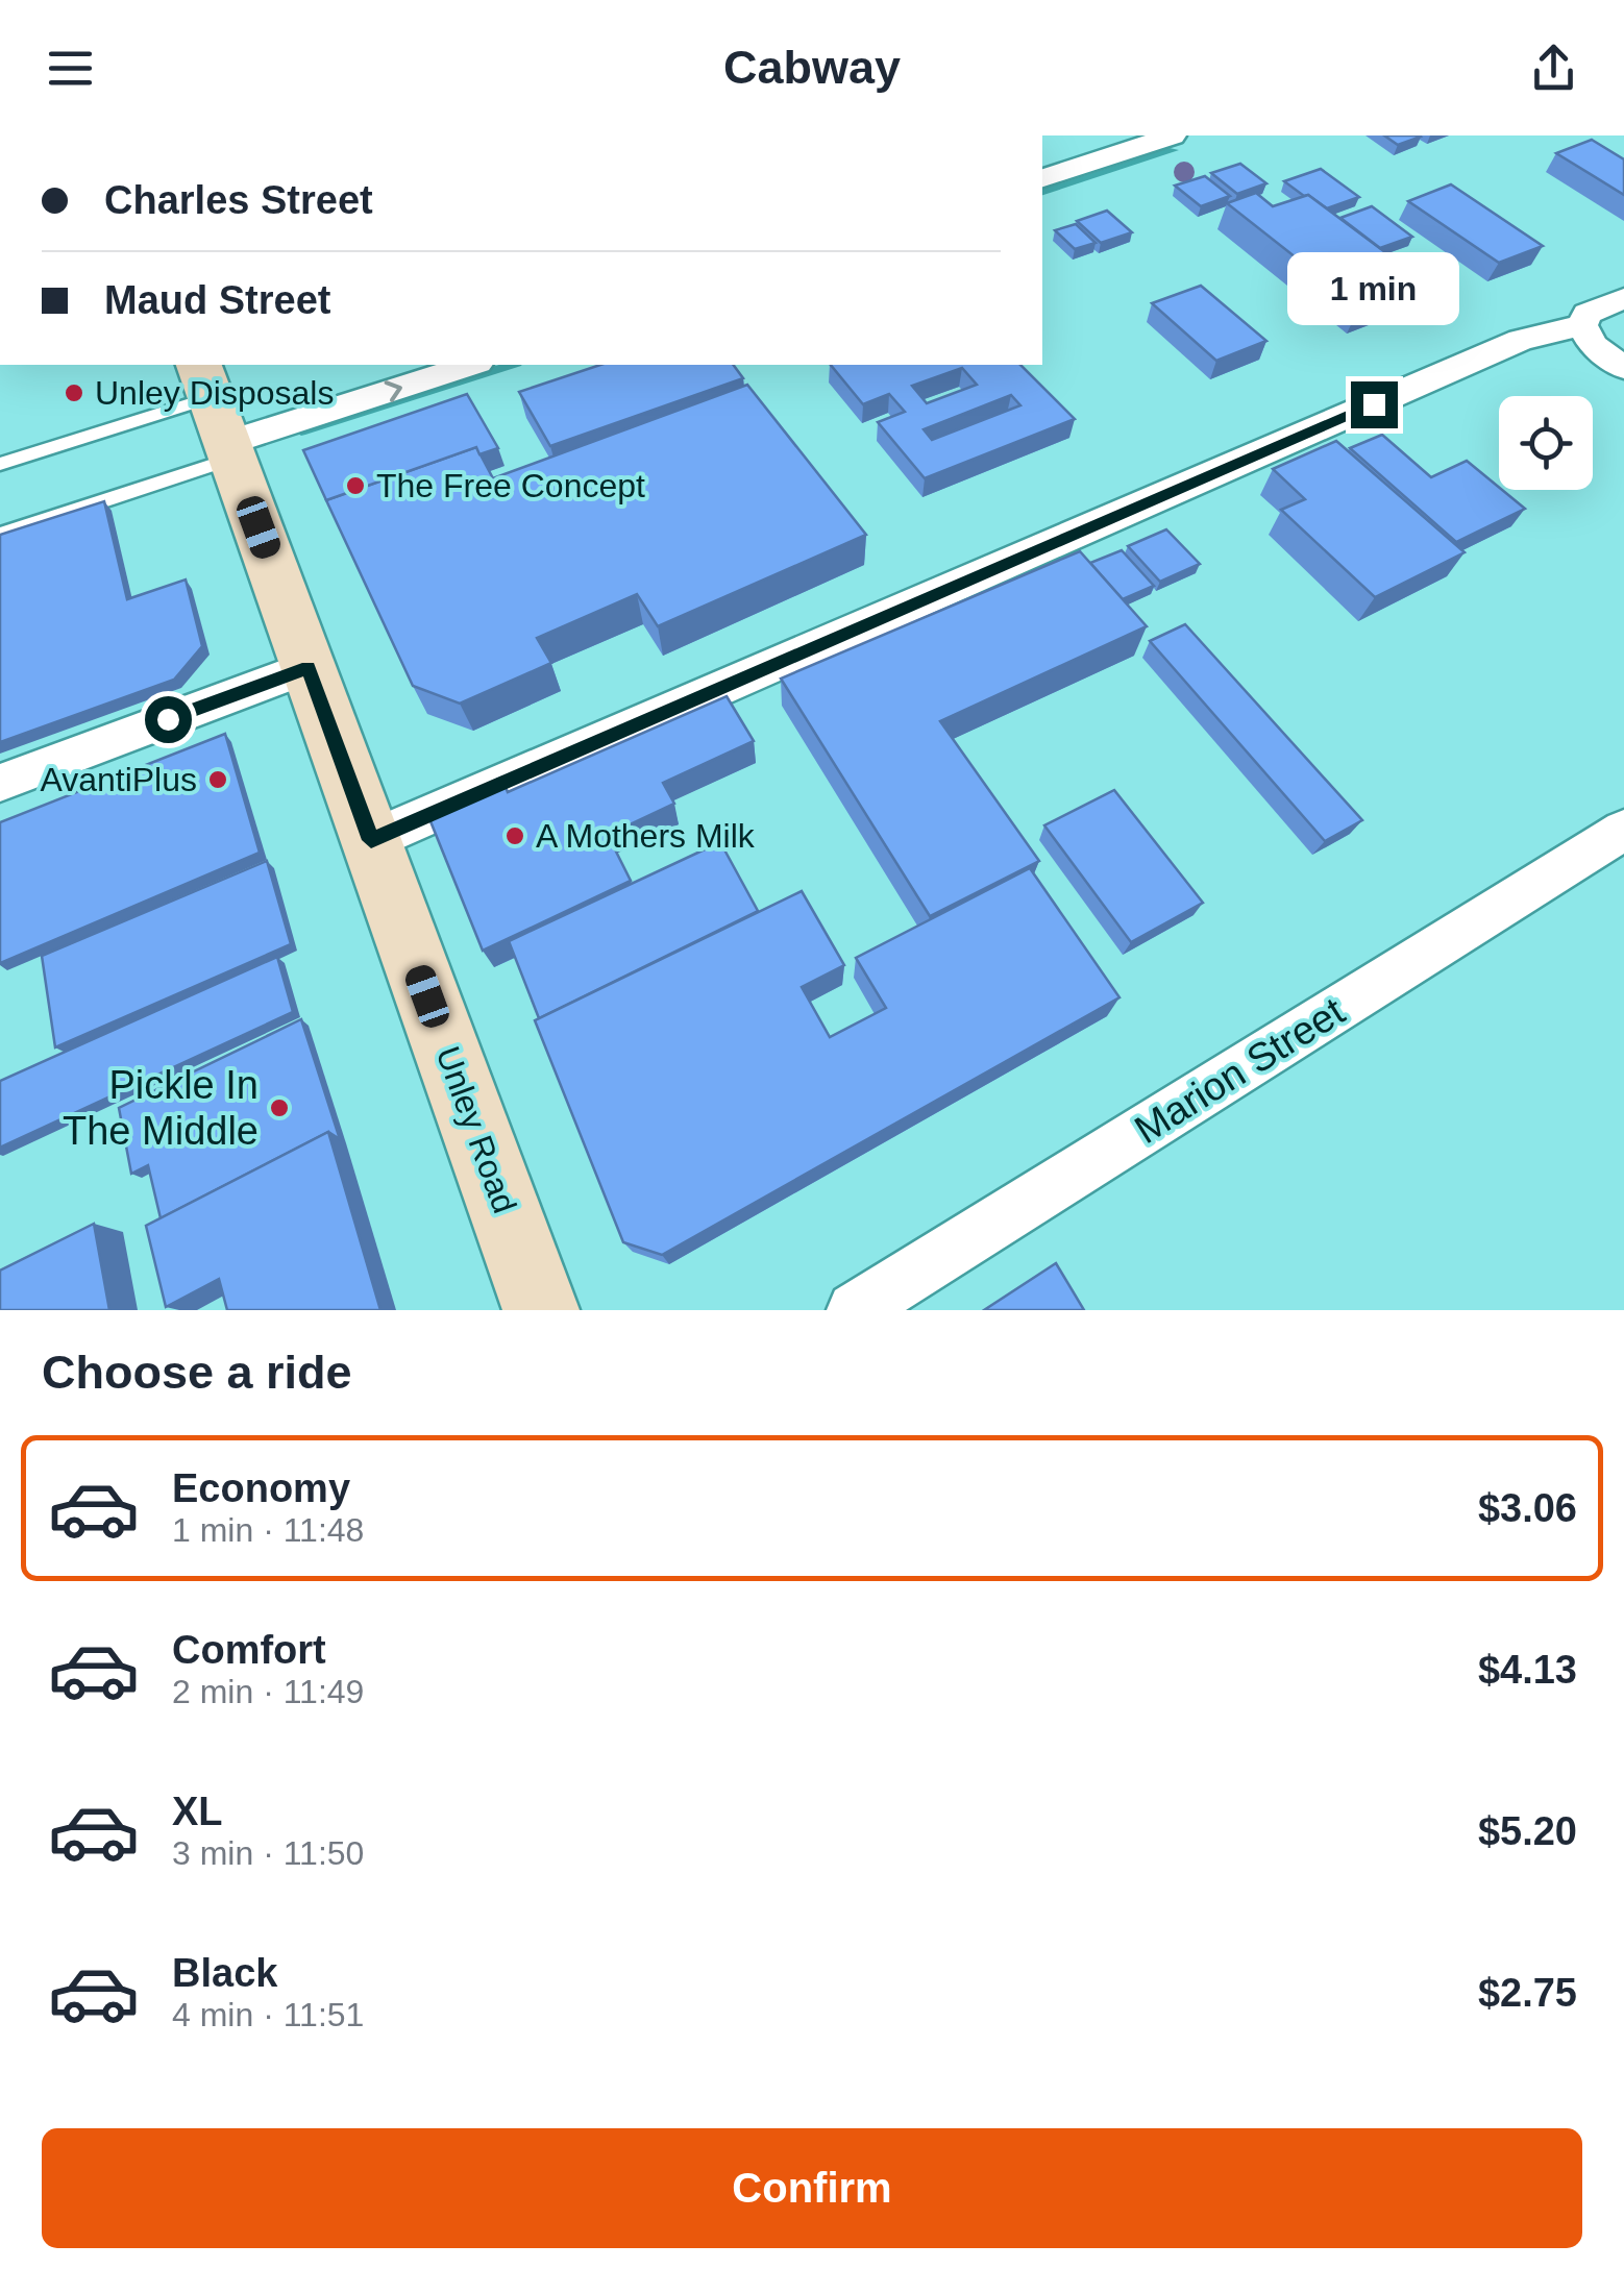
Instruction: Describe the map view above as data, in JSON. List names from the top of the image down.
{
  "streets": {
    "main road": ["Unley Road"],
    "street": ["Marion Street"]
  },
  "places": [
    "Unley Disposals",
    "The Free Concept",
    "AvantiPlus",
    "A Mothers Milk",
    "Pickle In The Middle"
  ],
  "page": {
    "header": "Cabway",
    "banner": ["Charles Street", "Maud Street"],
    "bubble": "1 min",
    "heading": "Choose a ride",
    "list": [
      {
        "name": "Economy",
        "note": "1 min · 11:48",
        "value": "$3.06"
      },
      {
        "name": "Comfort",
        "note": "2 min · 11:49",
        "value": "$4.13"
      },
      {
        "name": "XL",
        "note": "3 min · 11:50",
        "value": "$5.20"
      },
      {
        "name": "Black",
        "note": "4 min · 11:51",
        "value": "$2.75"
      }
    ],
    "buttons": "Confirm"
  }
}
